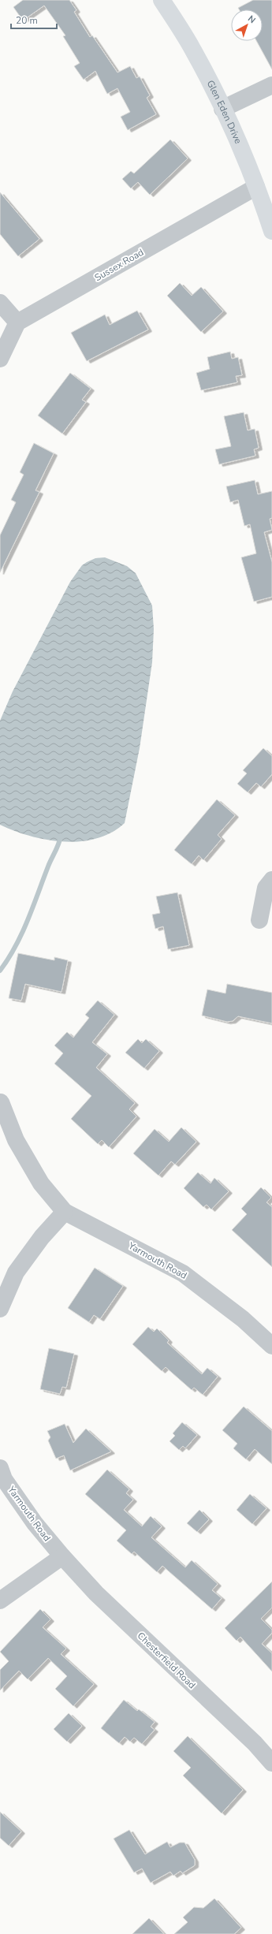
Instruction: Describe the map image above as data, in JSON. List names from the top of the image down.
{
  "streets": {
    "main road": ["Glen Eden Drive"],
    "street": ["Sussex Road", "Yarmouth Road", "Chesterfield Road"]
  },
  "crossings": [
    ["Glen Eden Drive", "Sussex Road"],
    ["Yarmouth Road", "Chesterfield Road"]
  ],
  "scale_bar": "20 m",
  "north": "top right"
}
